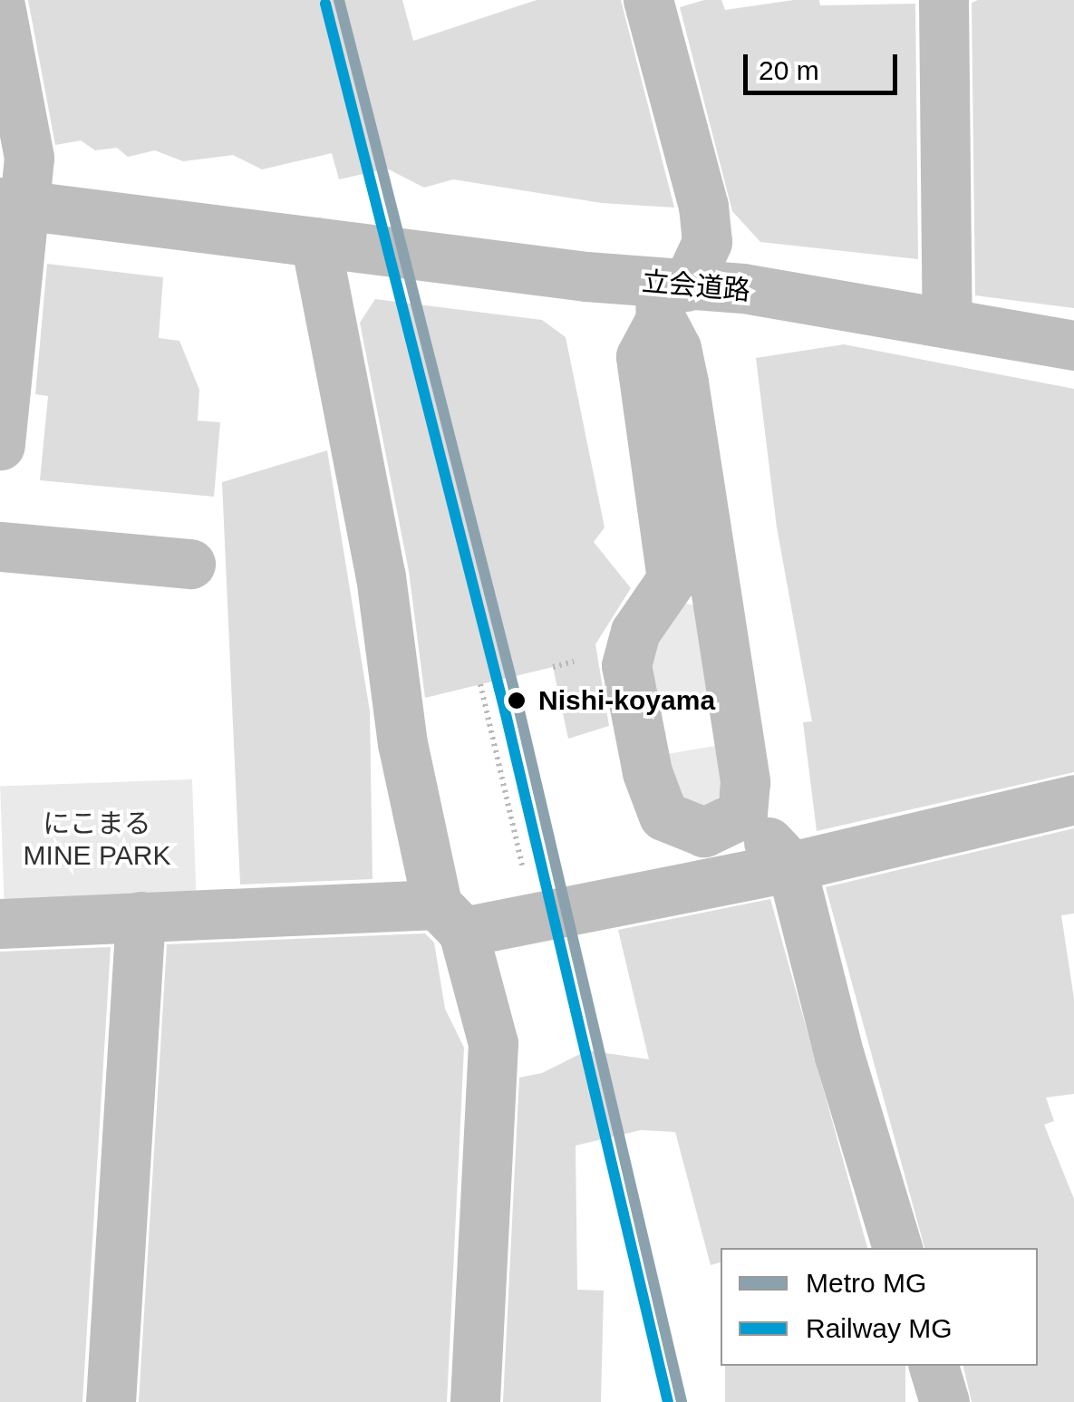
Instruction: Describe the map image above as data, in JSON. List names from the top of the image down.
{
  "streets": {
    "street": ["立会道路"]
  },
  "parks": ["にこまる MINE PARK"],
  "places": ["Nishi-koyama"],
  "lines": ["metro line MG", "rail line MG"],
  "legend": ["Metro MG", "Railway MG"],
  "scale_bar": "20 m"
}
